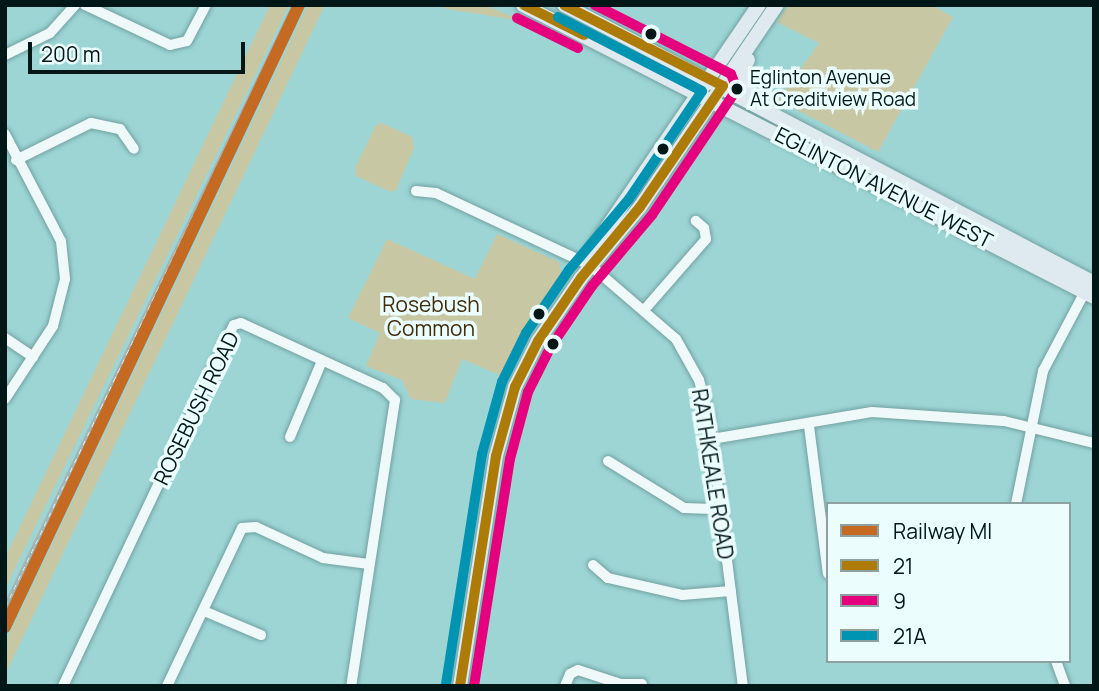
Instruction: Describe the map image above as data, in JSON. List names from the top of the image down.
{
  "streets": {
    "main road": ["EGLINTON AVENUE WEST"],
    "street": ["ROSEBUSH ROAD", "RATHKEALE ROAD"]
  },
  "parks": ["Rosebush Common"],
  "places": ["Eglinton Avenue At Creditview Road"],
  "lines": [
    "rail line MI",
    "transit line 21",
    "transit line 9",
    "transit line 21A"
  ],
  "legend": [
    "Railway MI",
    "21",
    "9",
    "21A"
  ],
  "scale_bar": "200 m"
}
